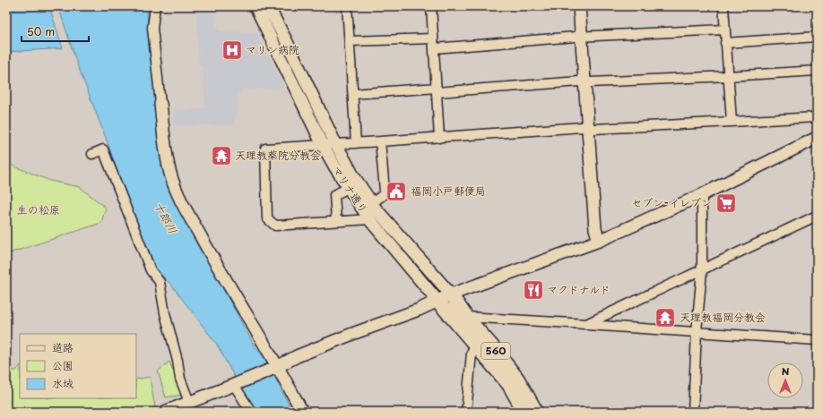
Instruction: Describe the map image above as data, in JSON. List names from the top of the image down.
{
  "streets": {
    "main road": ["560"],
    "street": ["マリナ通り"]
  },
  "crossings": [
    ["マリナ通り", "560"]
  ],
  "water": ["十郎川"],
  "parks": ["生の松原"],
  "places": {
    "hospital": ["マリン病院"],
    "temple": ["天理教薬院分教会", "天理教福岡分教会"],
    "public building": ["福岡小戸郵便局"],
    "supermarket": ["セブン-イレブン"],
    "restaurant": ["マクドナルド"]
  },
  "legend": ["道路", "公園", "水域"],
  "scale_bar": "50 m",
  "north": "top"
}
